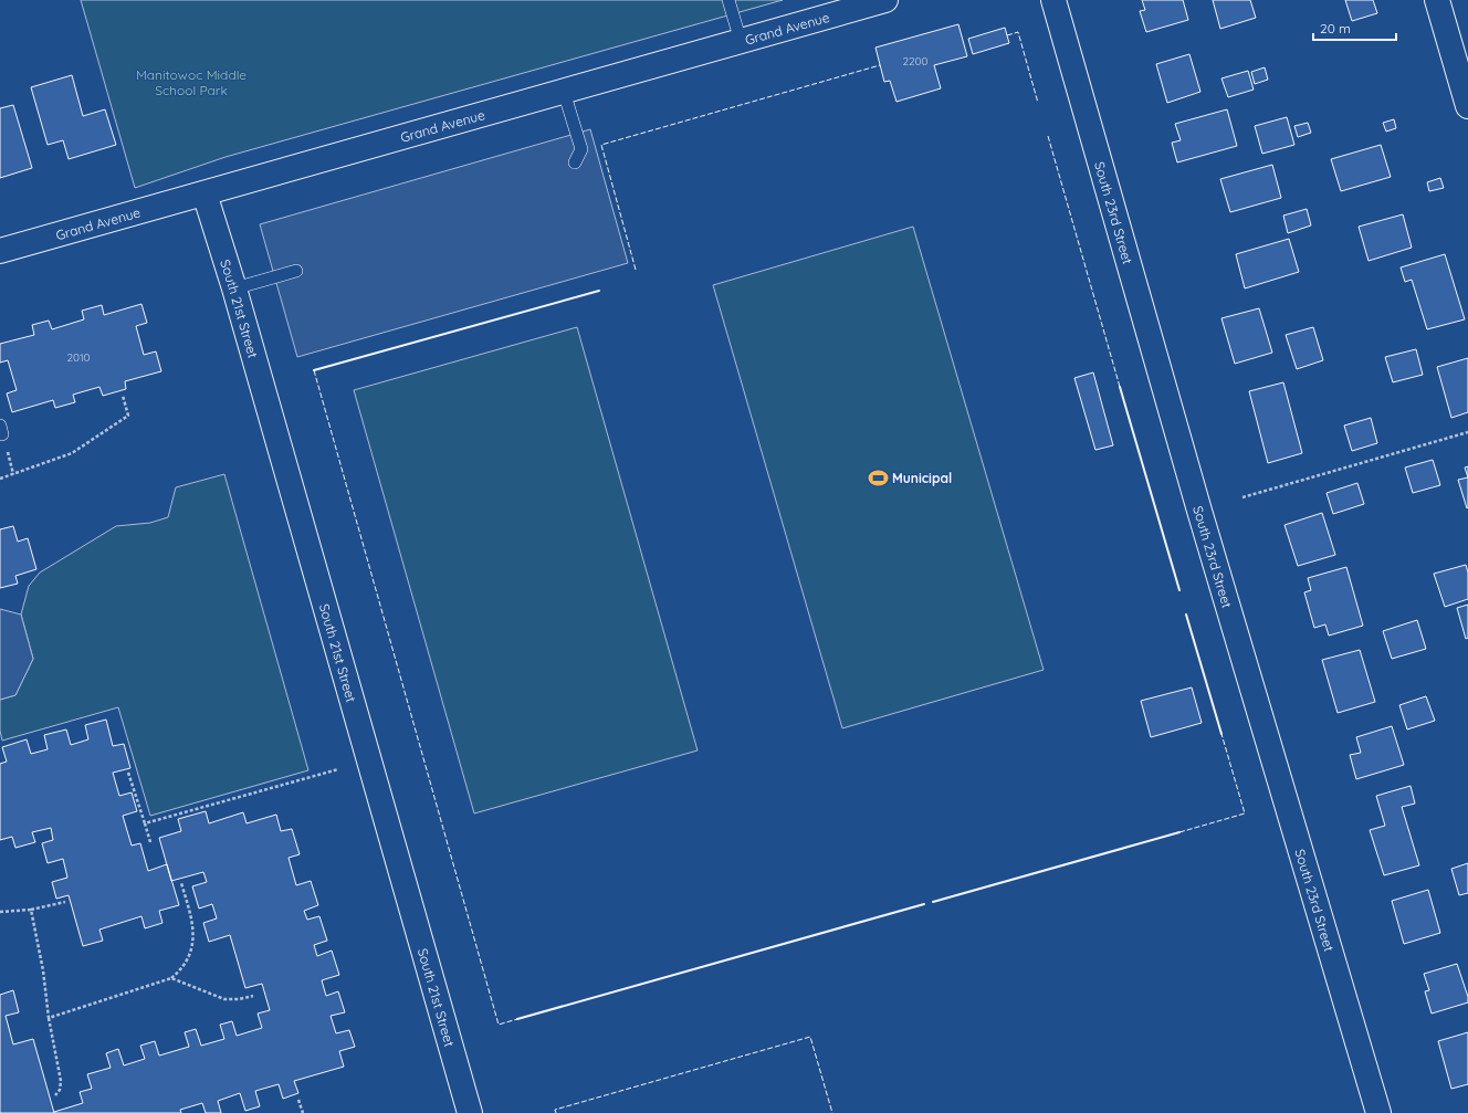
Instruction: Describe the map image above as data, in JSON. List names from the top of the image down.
{
  "streets": {
    "street": ["Grand Avenue", "South 23rd Street", "South 21st Street"]
  },
  "crossings": [
    ["Grand Avenue", "South 21st Street"]
  ],
  "parks": ["Manitowoc Middle School Park"],
  "places": {
    "sports": ["Municipal"]
  },
  "house_numbers": ["2200", "2010"],
  "scale_bar": "20 m"
}
